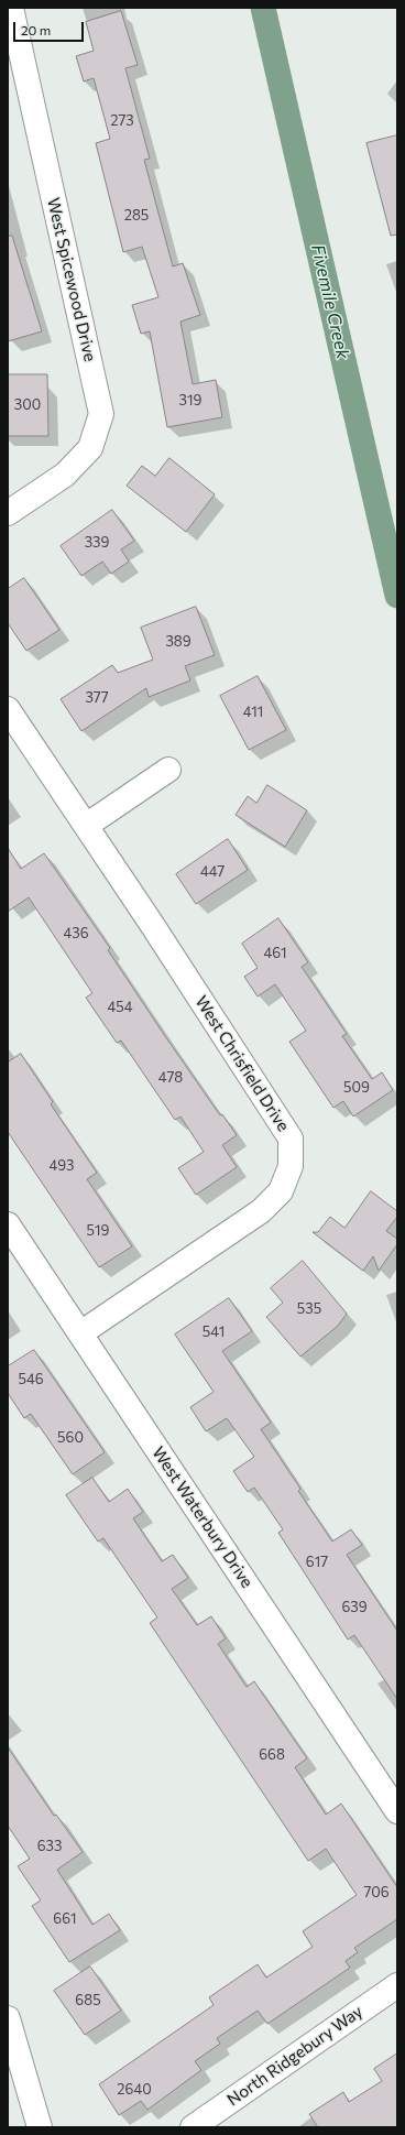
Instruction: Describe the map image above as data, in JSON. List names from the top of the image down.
{
  "streets": {
    "street": [
      "West Spicewood Drive",
      "West Chrisfield Drive",
      "West Waterbury Drive",
      "North Ridgebury Way"
    ]
  },
  "crossings": [
    ["West Chrisfield Drive", "West Waterbury Drive"]
  ],
  "water": ["Fivemile Creek"],
  "house_numbers": [
    "273",
    "285",
    "319",
    "300",
    "339",
    "389",
    "377",
    "411",
    "447",
    "436",
    "461",
    "454",
    "478",
    "509",
    "493",
    "519",
    "535",
    "541",
    "546",
    "560",
    "617",
    "639",
    "668",
    "633",
    "706",
    "661",
    "685",
    "2640"
  ],
  "scale_bar": "20 m"
}
